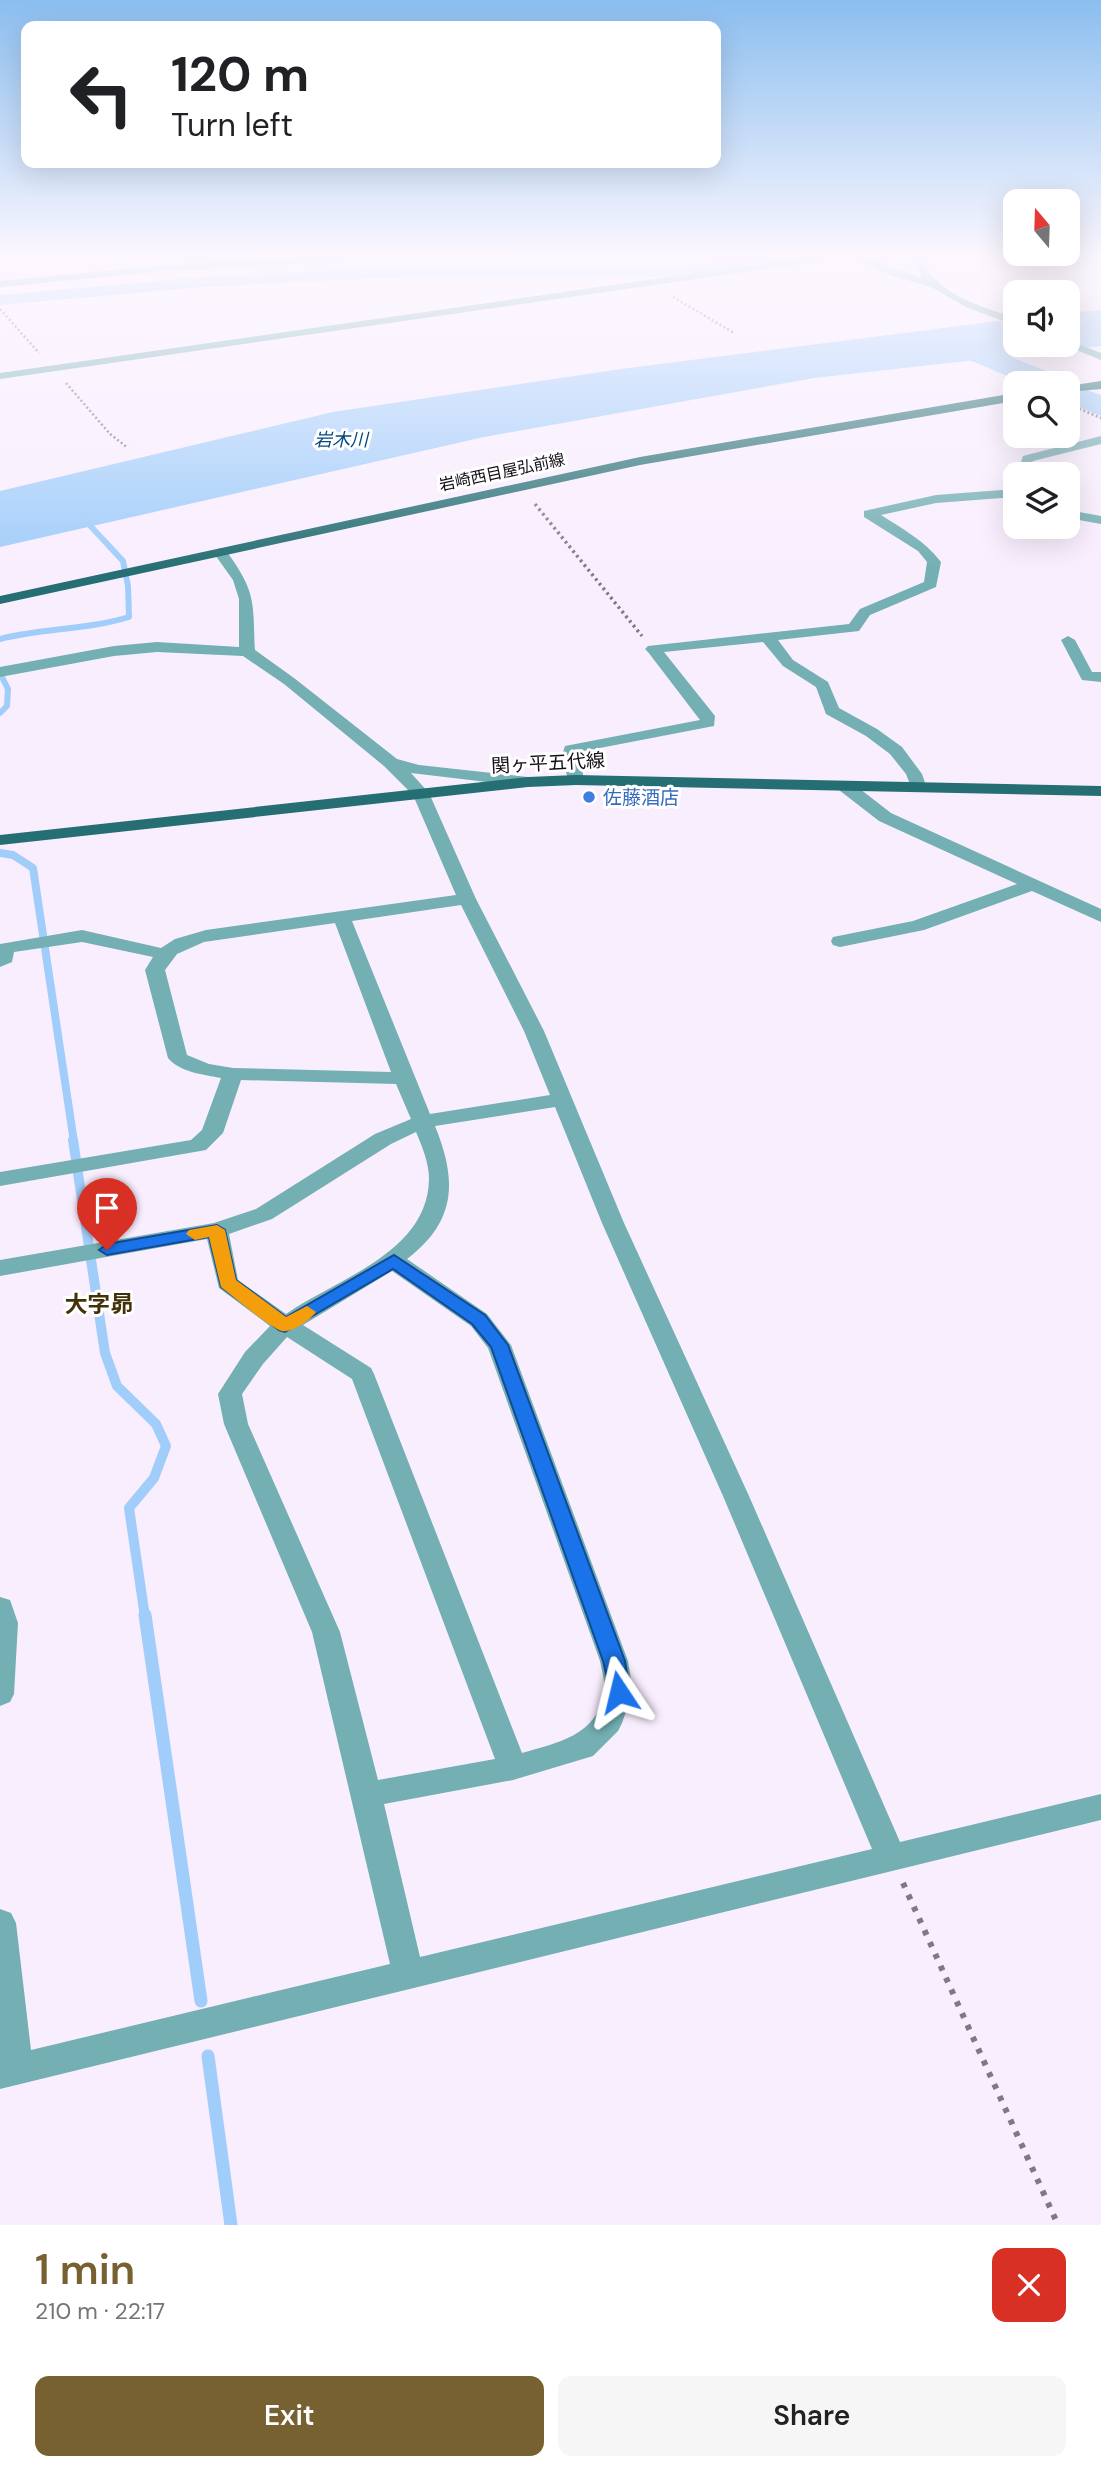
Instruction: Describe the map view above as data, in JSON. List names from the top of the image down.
{
  "streets": {
    "main road": ["岩崎西目屋弘前線", "関ヶ平五代線"]
  },
  "districts": ["大字昴"],
  "water": ["岩木川"],
  "places": ["佐藤酒店"],
  "north": "top",
  "page": {
    "turn": ["120 m", "Turn left"],
    "heading": ["1 min", "210 m · 22:17"],
    "buttons": ["Exit", "Share"]
  }
}
